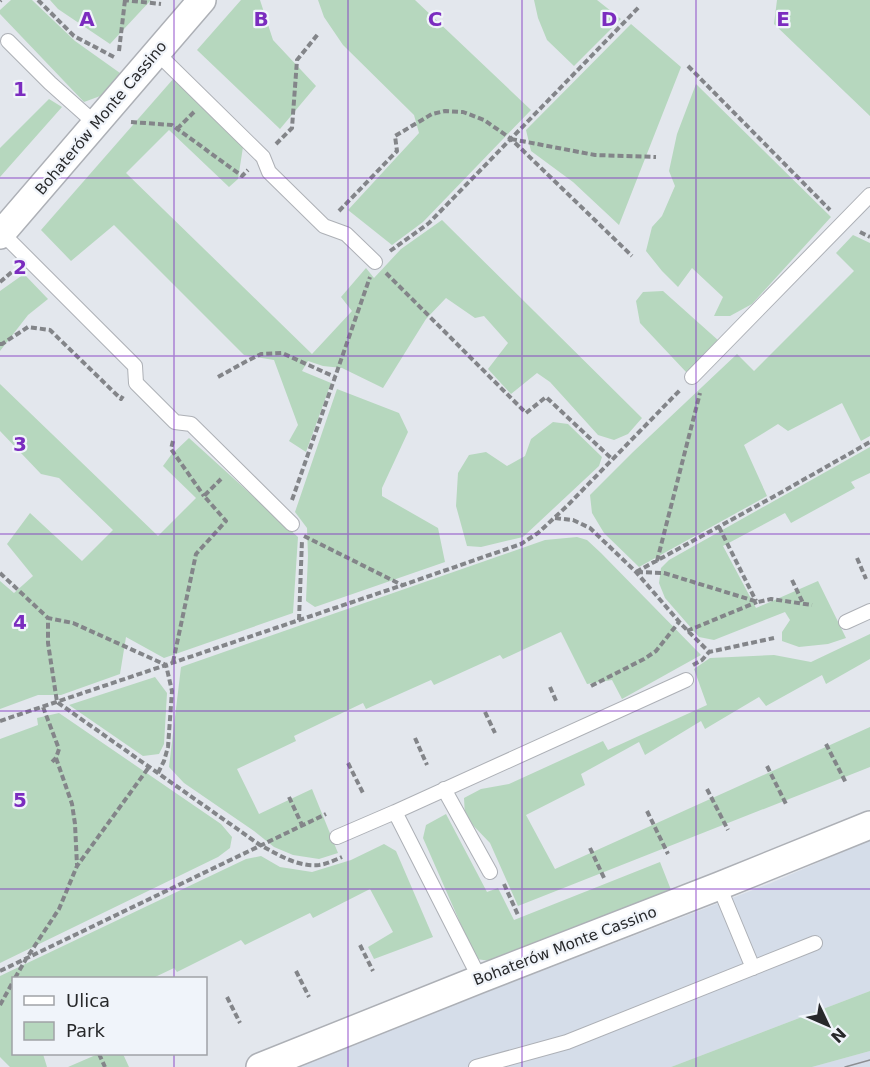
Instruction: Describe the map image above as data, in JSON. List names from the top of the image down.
{
  "streets": {
    "street": ["Bohaterów Monte Cassino"]
  },
  "legend": ["Ulica", "Park"],
  "north": "bottom right",
  "grid": {
    "columns": [
      "A",
      "B",
      "C",
      "D",
      "E"
    ],
    "rows": [
      "1",
      "2",
      "3",
      "4",
      "5"
    ]
  }
}
